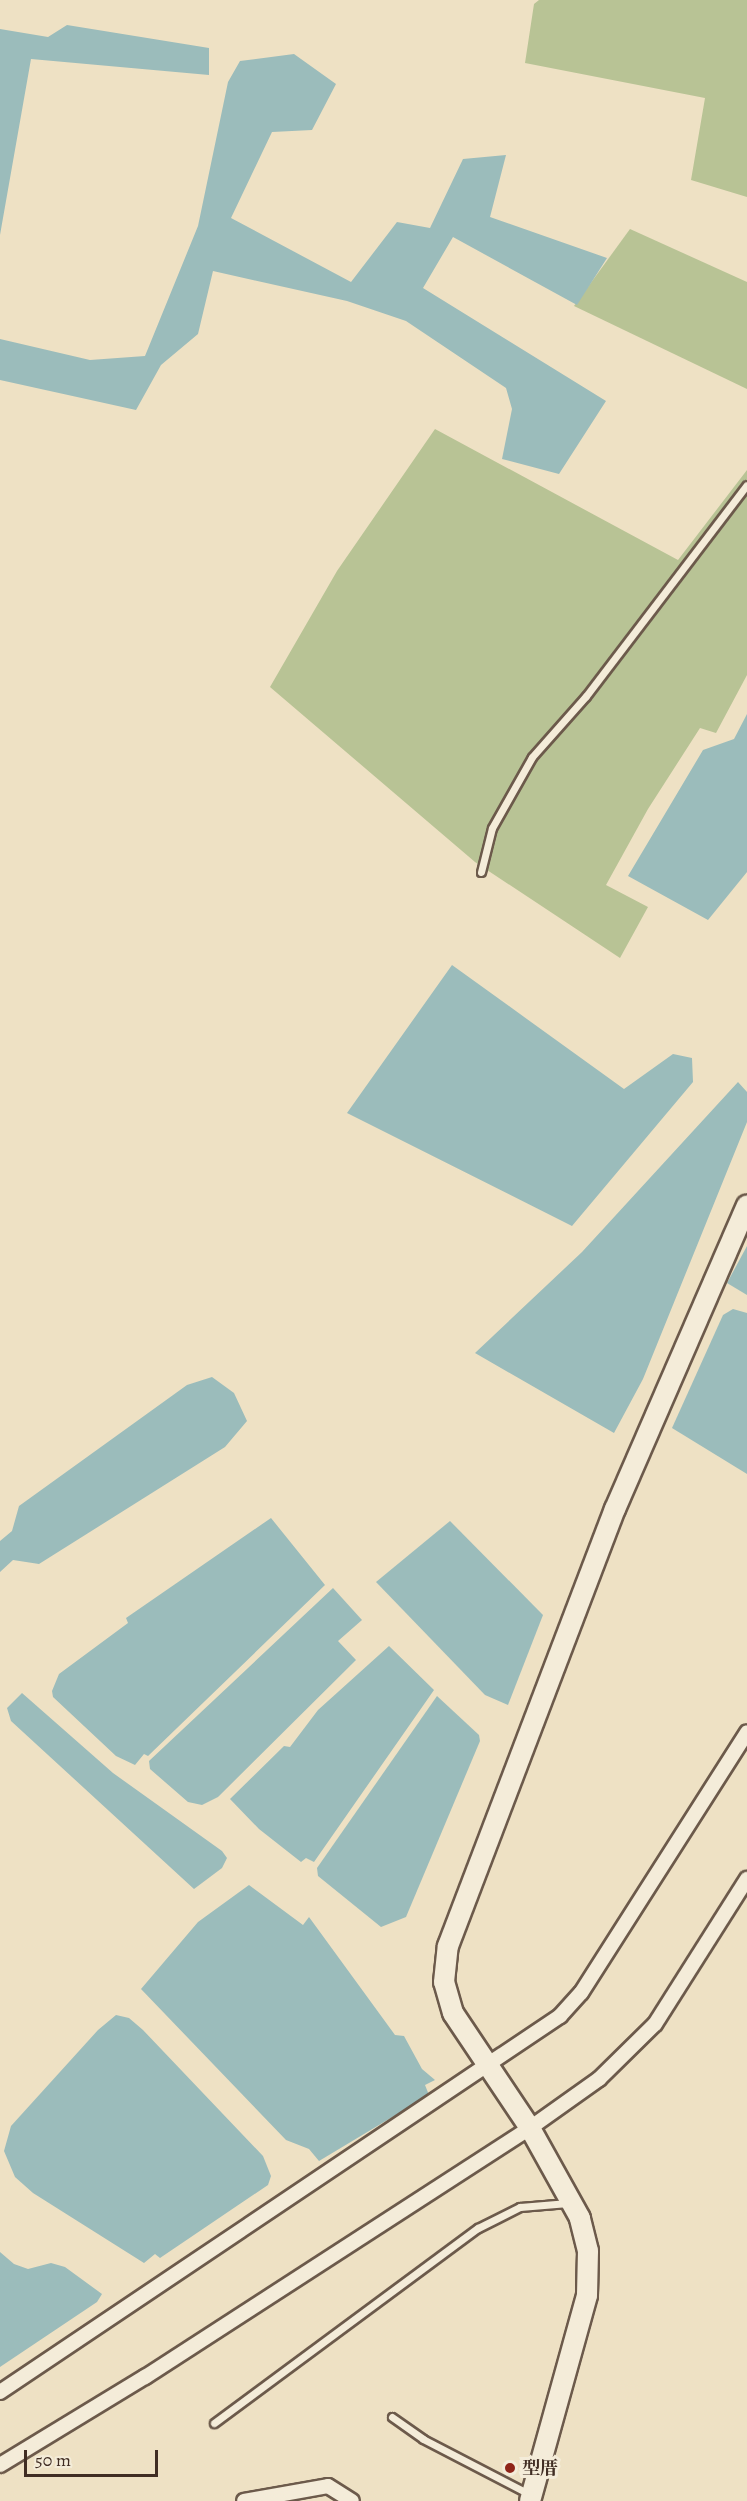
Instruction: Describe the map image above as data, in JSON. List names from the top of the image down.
{
  "places": ["型厝"],
  "scale_bar": "50 m"
}
